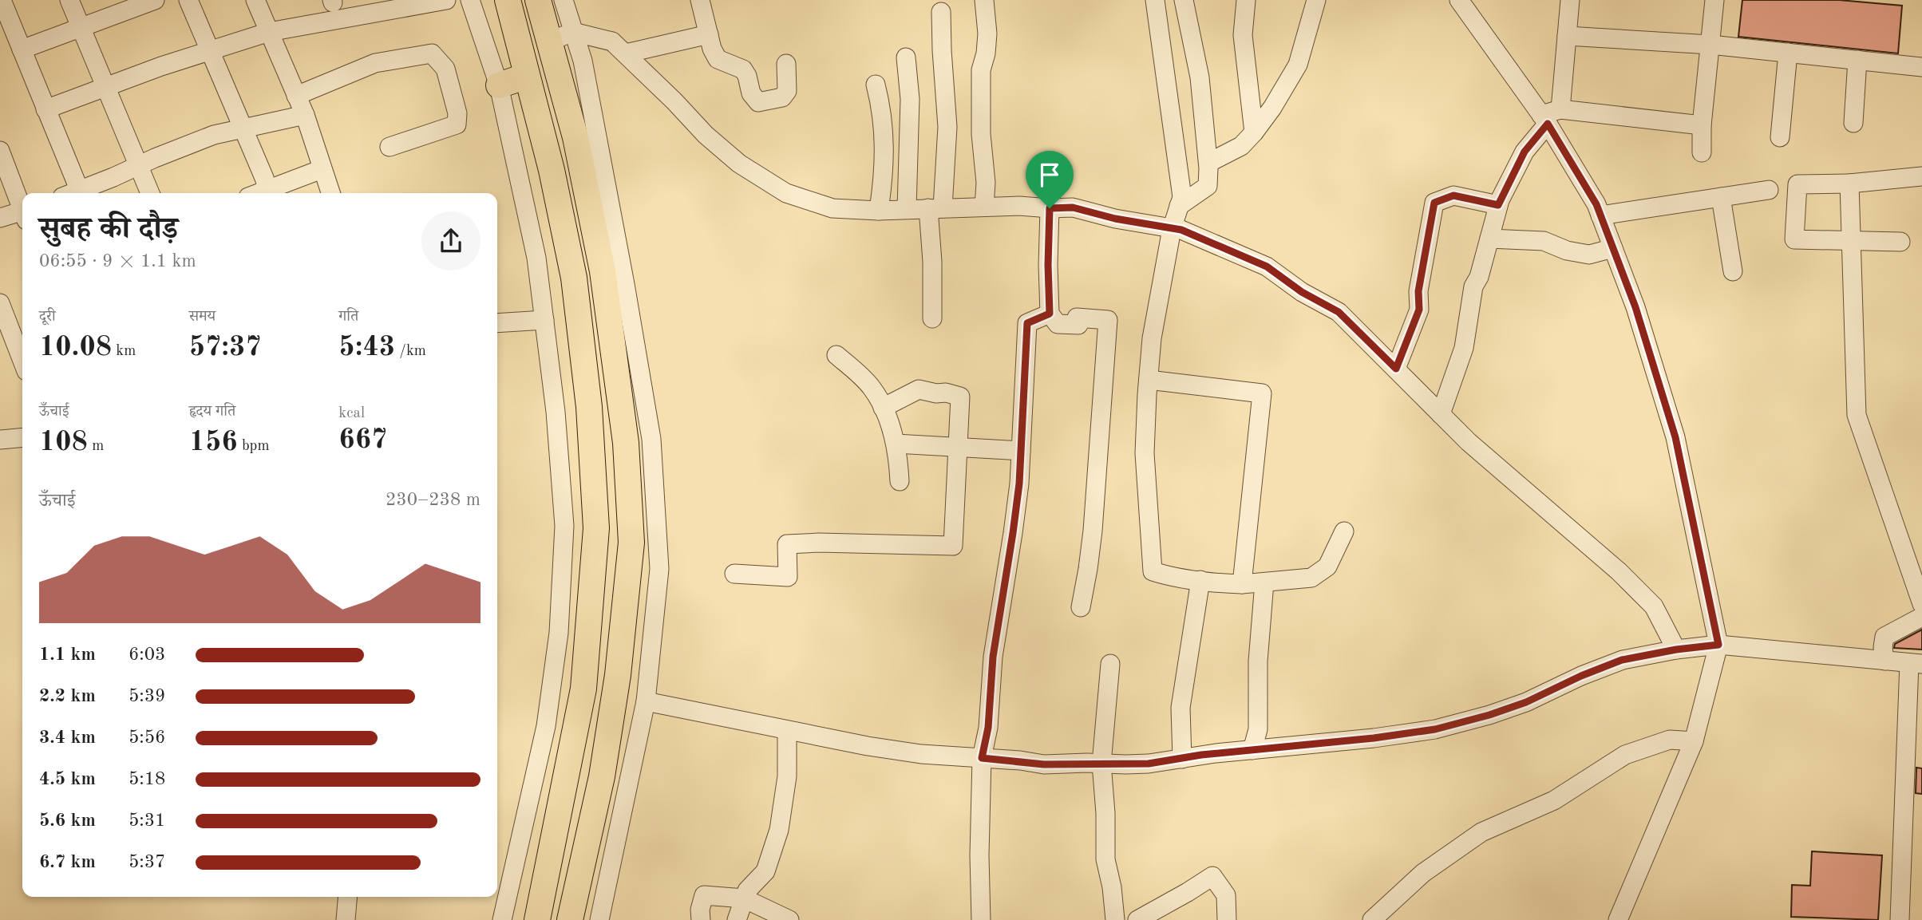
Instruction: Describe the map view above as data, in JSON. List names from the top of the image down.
{
  "page": {
    "heading": ["सुबह की दौड़", "06:55 · 9 × 1.1 km"],
    "stats": [
      ["दूरी", "10.08 km"],
      ["समय", "57:37"],
      ["गति", "5:43 /km"],
      ["ऊँचाई", "108 m"],
      ["हृदय गति", "156 bpm"],
      ["kcal", "667"]
    ],
    "chart": ["ऊँचाई", "230–238 m"],
    "list": [
      {
        "name": "1.1 km",
        "note": "6:03"
      },
      {
        "name": "2.2 km",
        "note": "5:39"
      },
      {
        "name": "3.4 km",
        "note": "5:56"
      },
      {
        "name": "4.5 km",
        "note": "5:18"
      },
      {
        "name": "5.6 km",
        "note": "5:31"
      },
      {
        "name": "6.7 km",
        "note": "5:37"
      }
    ]
  }
}
